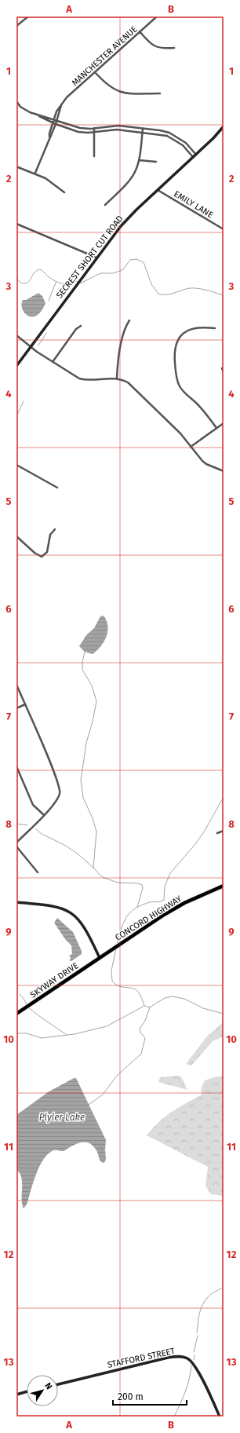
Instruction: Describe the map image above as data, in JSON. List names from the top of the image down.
{
  "streets": {
    "highway": ["CONCORD HIGHWAY", "SKYWAY DRIVE"],
    "street": [
      "MANCHESTER AVENUE",
      "EMILY LANE",
      "SECREST SHORT CUT ROAD",
      "STAFFORD STREET"
    ]
  },
  "crossings": [
    ["EMILY LANE", "SECREST SHORT CUT ROAD"],
    ["CONCORD HIGHWAY", "SKYWAY DRIVE"]
  ],
  "water": ["Plyler Lake"],
  "scale_bar": "200 m",
  "north": "top right",
  "grid": {
    "columns": ["A", "B"],
    "rows": [
      "1",
      "2",
      "3",
      "4",
      "5",
      "6",
      "7",
      "8",
      "9",
      "10",
      "11",
      "12",
      "13"
    ]
  }
}
